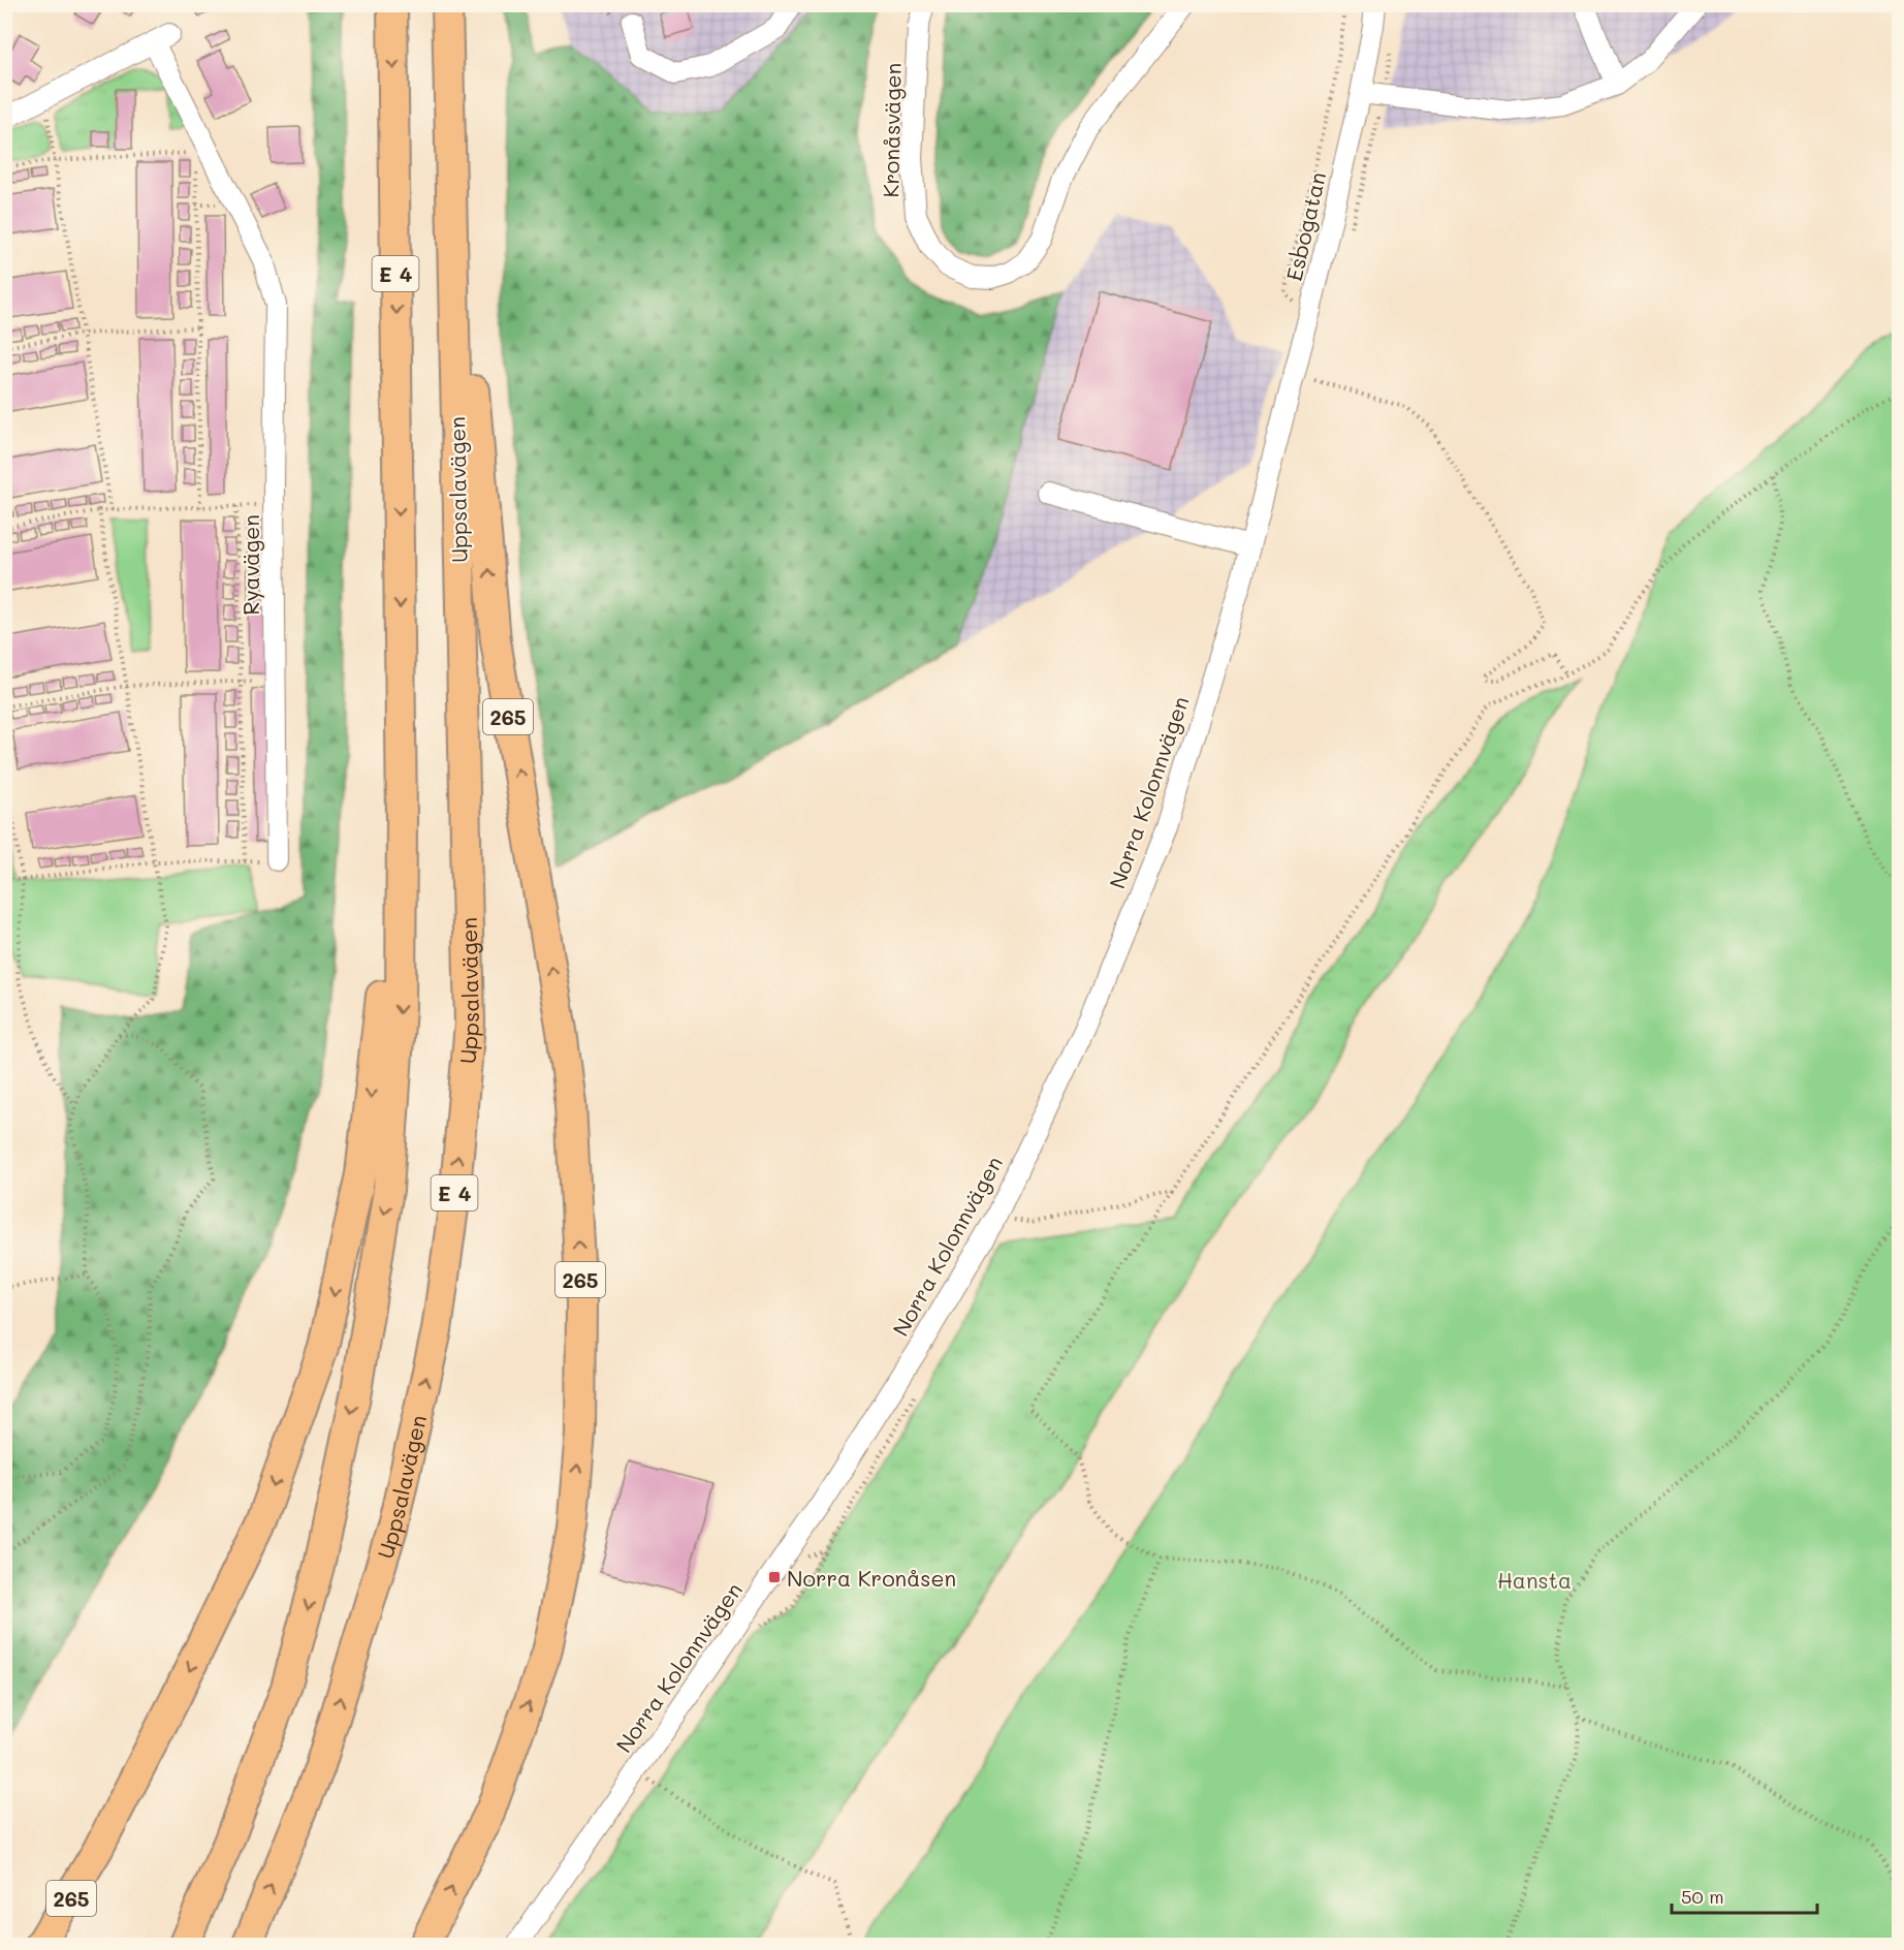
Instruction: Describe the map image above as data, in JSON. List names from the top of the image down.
{
  "streets": {
    "highway": ["E 4", "Uppsalavägen", "265"],
    "street": [
      "Kronåsvägen",
      "Esbogatan",
      "Ryavägen",
      "Norra Kolonnvägen"
    ]
  },
  "crossings": [
    ["Esbogatan", "Norra Kolonnvägen"],
    ["Uppsalavägen", "265"]
  ],
  "parks": ["Hansta"],
  "places": {
    "transit": ["Norra Kronåsen"]
  },
  "scale_bar": "50 m"
}
